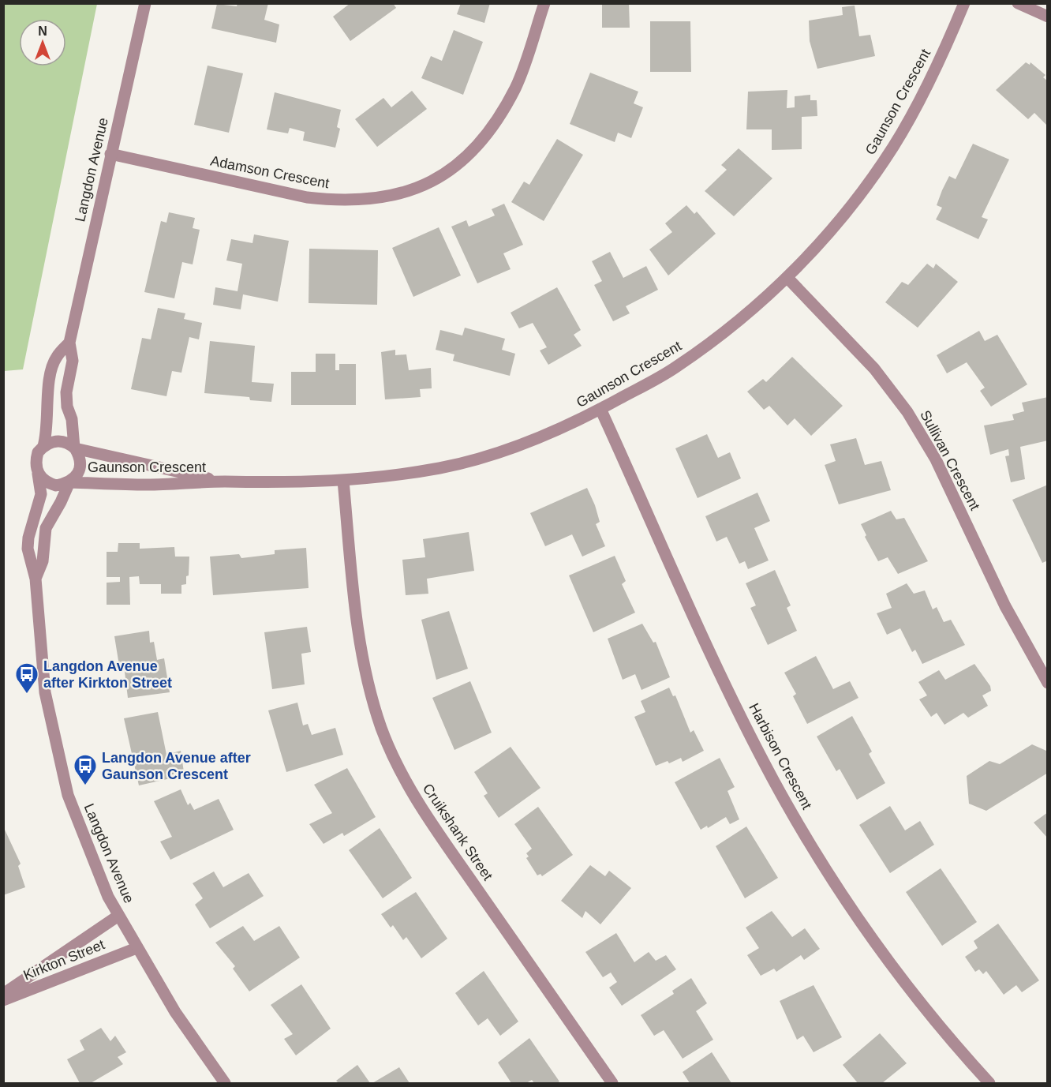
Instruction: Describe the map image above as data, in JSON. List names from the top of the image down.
{
  "streets": {
    "street": [
      "Gaunson Crescent",
      "Langdon Avenue",
      "Adamson Crescent",
      "Sullivan Crescent",
      "Harbison Crescent",
      "Cruikshank Street",
      "Kirkton Street"
    ]
  },
  "crossings": [
    ["Gaunson Crescent", "Langdon Avenue"],
    ["Gaunson Crescent", "Sullivan Crescent"],
    ["Gaunson Crescent", "Harbison Crescent"],
    ["Gaunson Crescent", "Cruikshank Street"],
    ["Langdon Avenue", "Adamson Crescent"],
    ["Langdon Avenue", "Kirkton Street"]
  ],
  "places": {
    "bus stop": ["Langdon Avenue after Kirkton Street", "Langdon Avenue after Gaunson Crescent"]
  },
  "north": "top"
}
